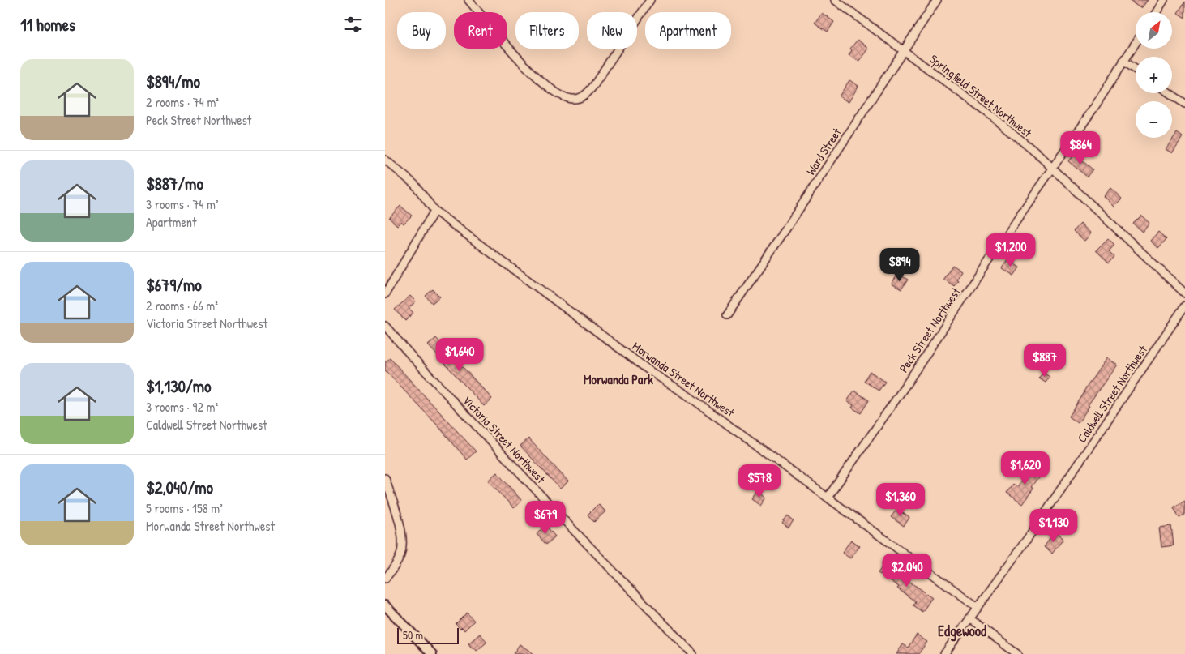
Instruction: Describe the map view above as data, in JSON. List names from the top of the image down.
{
  "streets": {
    "street": [
      "Springfield Street Northwest",
      "Ward Street",
      "Peck Street Northwest",
      "Morwanda Street Northwest",
      "Caldwell Street Northwest",
      "Victoria Street Northwest"
    ]
  },
  "crossings": [
    ["Springfield Street Northwest", "Ward Street"],
    ["Springfield Street Northwest", "Peck Street Northwest"],
    ["Peck Street Northwest", "Morwanda Street Northwest"],
    ["Morwanda Street Northwest", "Caldwell Street Northwest"]
  ],
  "districts": ["Morwanda Park", "Edgewood"],
  "scale_bar": "50 m",
  "north": "top right",
  "page": {
    "heading": "11 homes",
    "map_buttons": ["+", "−"],
    "chip": [
      "Buy",
      "Rent",
      "Filters",
      "New",
      "Apartment"
    ],
    "list": [
      {
        "name": "$894/mo",
        "note": "2 rooms · 74 m² · Peck Street Northwest"
      },
      {
        "name": "$887/mo",
        "note": "3 rooms · 74 m² · Apartment"
      },
      {
        "name": "$679/mo",
        "note": "2 rooms · 66 m² · Victoria Street Northwest"
      },
      {
        "name": "$1,130/mo",
        "note": "3 rooms · 92 m² · Caldwell Street Northwest"
      },
      {
        "name": "$2,040/mo",
        "note": "5 rooms · 158 m² · Morwanda Street Northwest"
      }
    ],
    "price": [
      "$864",
      "$1,200",
      "$894",
      "$1,640",
      "$887",
      "$1,620",
      "$578",
      "$1,360",
      "$679",
      "$1,130",
      "$2,040"
    ],
    "scale": "50 m"
  }
}
